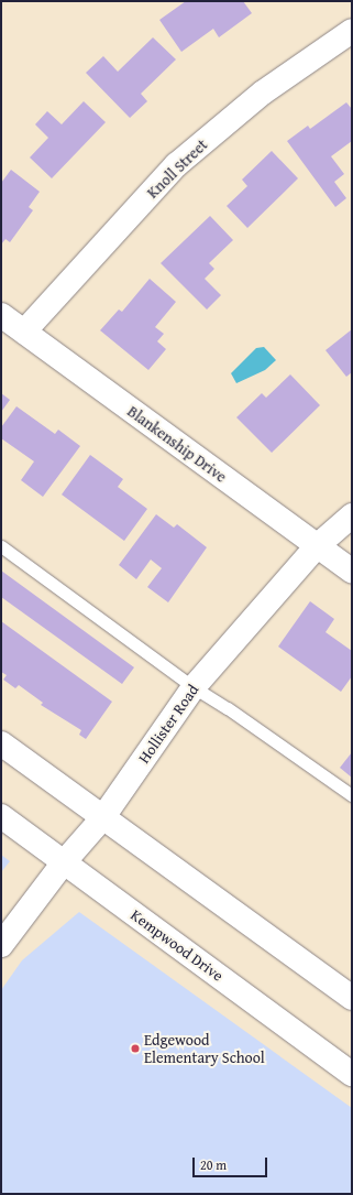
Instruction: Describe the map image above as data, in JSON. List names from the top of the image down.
{
  "streets": {
    "street": [
      "Knoll Street",
      "Blankenship Drive",
      "Hollister Road",
      "Kempwood Drive"
    ]
  },
  "crossings": [
    ["Knoll Street", "Blankenship Drive"],
    ["Blankenship Drive", "Hollister Road"],
    ["Hollister Road", "Kempwood Drive"]
  ],
  "places": ["Edgewood Elementary School"],
  "scale_bar": "20 m"
}
